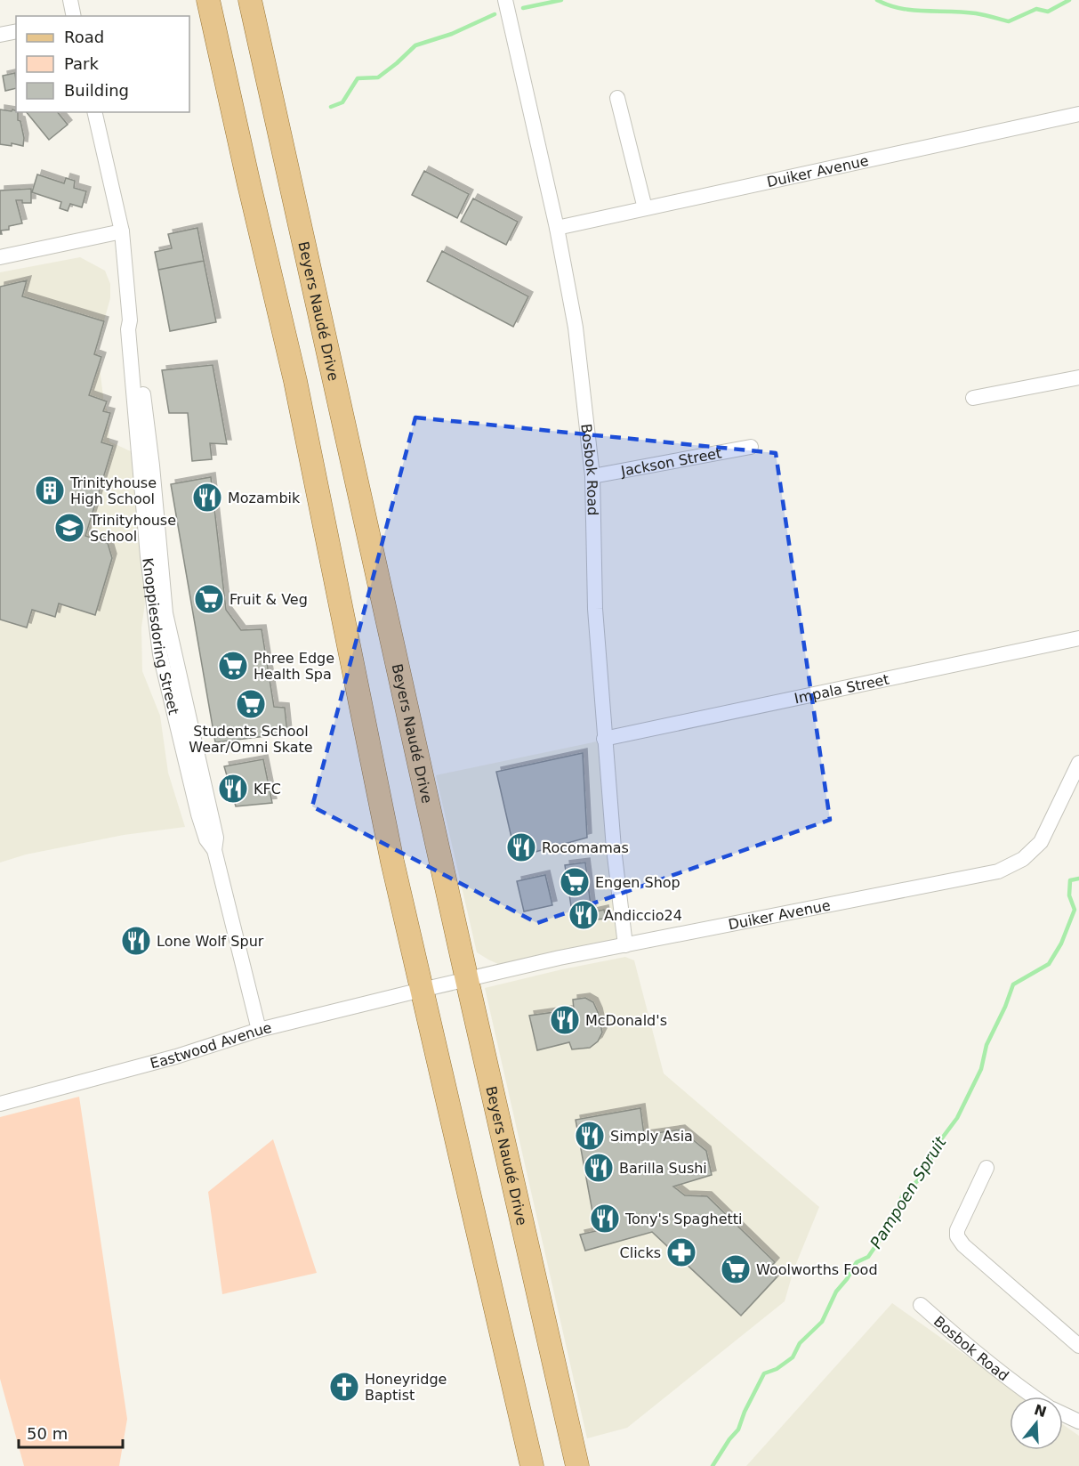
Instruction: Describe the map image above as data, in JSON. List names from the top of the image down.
{
  "streets": {
    "main road": ["Beyers Naudé Drive"],
    "street": [
      "Duiker Avenue",
      "Jackson Street",
      "Bosbok Road",
      "Knoppiesdoring Street",
      "Impala Street",
      "Eastwood Avenue"
    ]
  },
  "crossings": [
    ["Duiker Avenue", "Beyers Naudé Drive"],
    ["Duiker Avenue", "Bosbok Road"],
    ["Duiker Avenue", "Eastwood Avenue"],
    ["Jackson Street", "Bosbok Road"],
    ["Bosbok Road", "Impala Street"],
    ["Knoppiesdoring Street", "Eastwood Avenue"]
  ],
  "water": ["Pampoen Spruit"],
  "places": {
    "building": ["Trinityhouse High School"],
    "restaurant": [
      "Mozambik",
      "KFC",
      "Rocomamas",
      "Andiccio24",
      "Lone Wolf Spur",
      "McDonald's",
      "Simply Asia",
      "Barilla Sushi",
      "Tony's Spaghetti"
    ],
    "school or university": ["Trinityhouse School"],
    "supermarket": [
      "Fruit & Veg",
      "Phree Edge Health Spa",
      "Students School Wear/Omni Skate",
      "Engen Shop",
      "Woolworths Food"
    ],
    "pharmacy": ["Clicks"],
    "church": ["Honeyridge Baptist"]
  },
  "legend": ["Road", "Park", "Building"],
  "scale_bar": "50 m",
  "north": "top"
}
